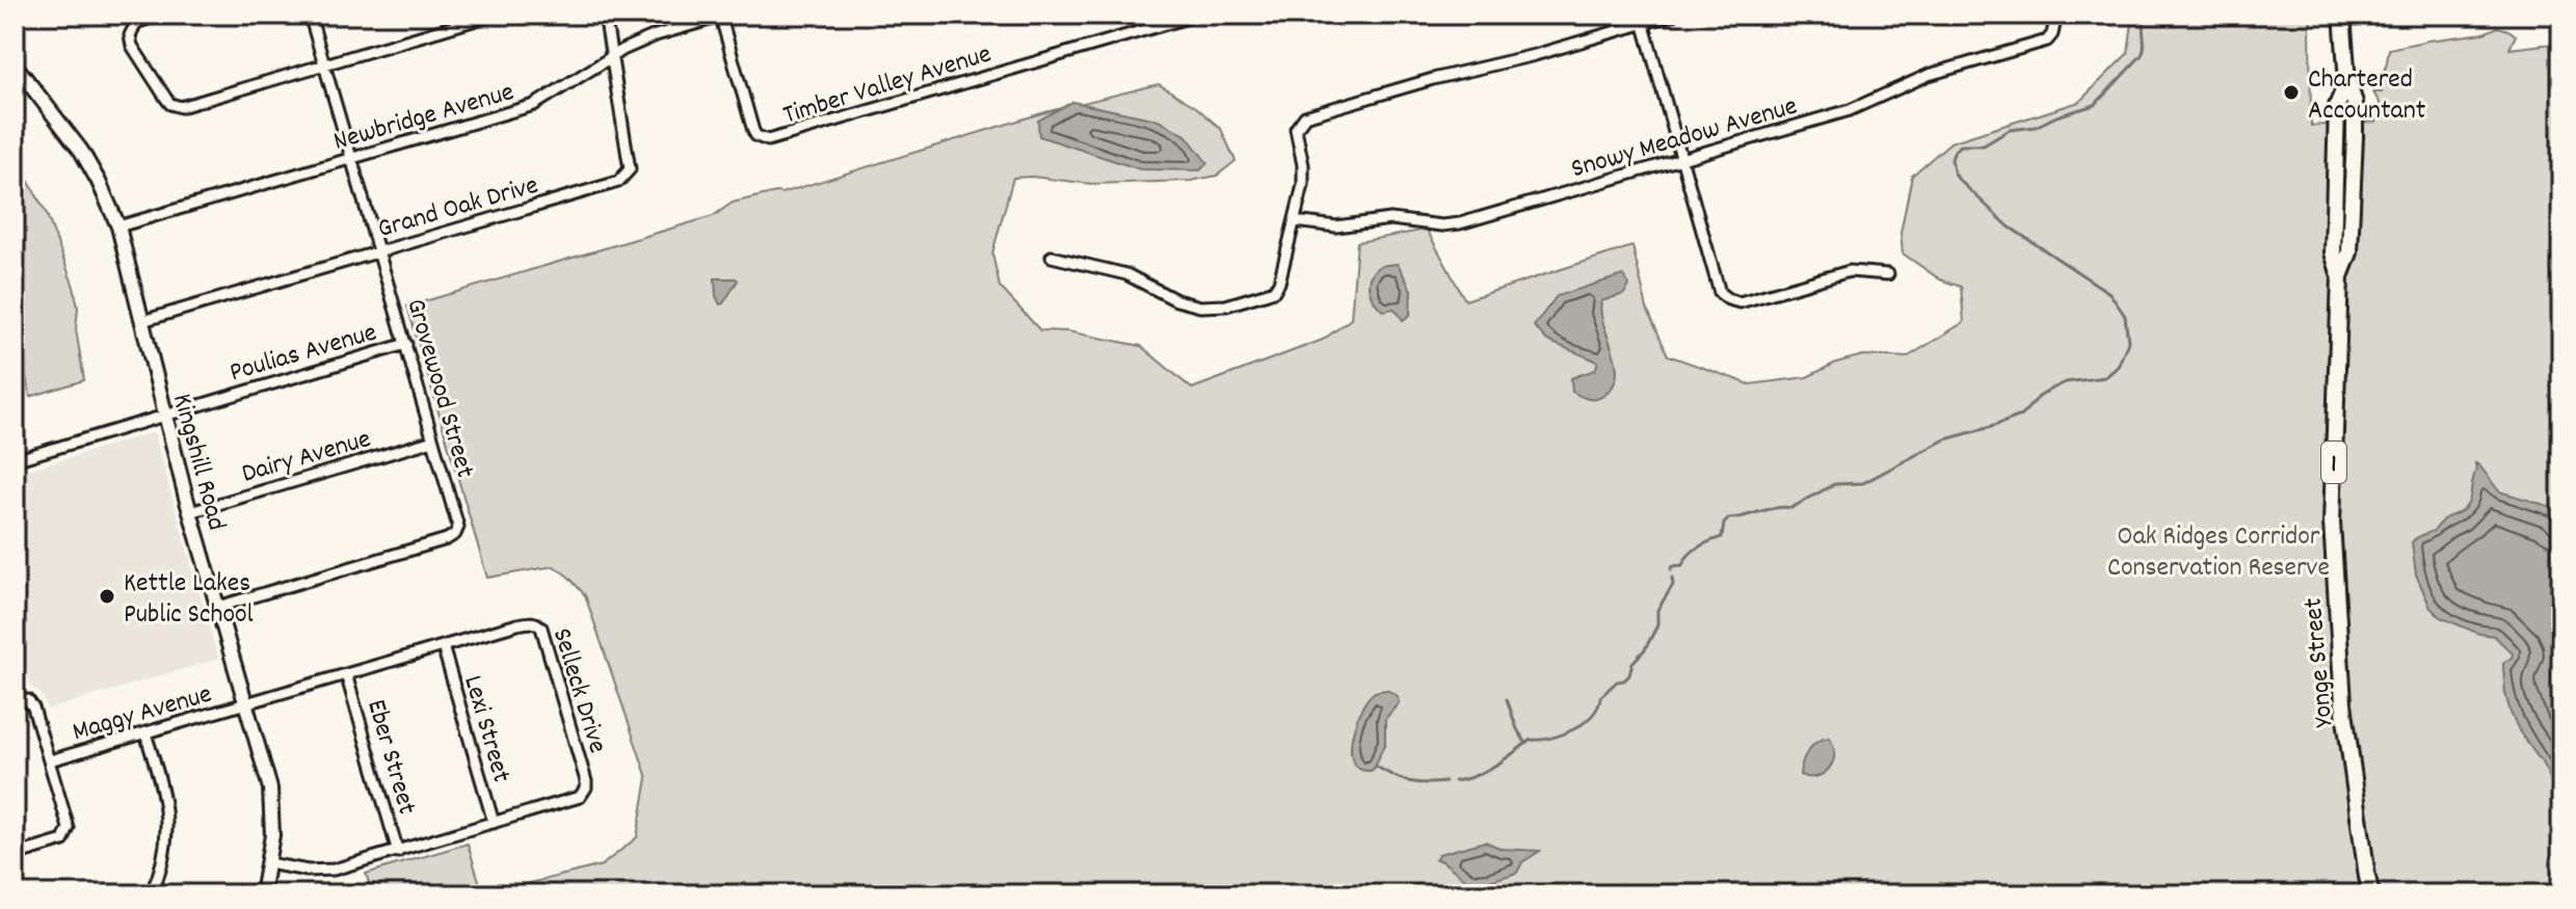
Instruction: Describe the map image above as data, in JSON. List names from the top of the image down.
{
  "streets": {
    "main road": ["1", "Yonge Street"],
    "street": [
      "Timber Valley Avenue",
      "Newbridge Avenue",
      "Snowy Meadow Avenue",
      "Grand Oak Drive",
      "Poulias Avenue",
      "Grovewood Street",
      "Dairy Avenue",
      "Kingshill Road",
      "Selleck Drive",
      "Maggy Avenue",
      "Lexi Street",
      "Eber Street"
    ]
  },
  "crossings": [
    ["Timber Valley Avenue", "Newbridge Avenue"],
    ["Newbridge Avenue", "Grand Oak Drive"],
    ["Newbridge Avenue", "Grovewood Street"],
    ["Newbridge Avenue", "Kingshill Road"],
    ["Grand Oak Drive", "Grovewood Street"],
    ["Grand Oak Drive", "Kingshill Road"],
    ["Poulias Avenue", "Grovewood Street"],
    ["Poulias Avenue", "Kingshill Road"],
    ["Grovewood Street", "Dairy Avenue"],
    ["Grovewood Street", "Kingshill Road"],
    ["Dairy Avenue", "Kingshill Road"],
    ["Kingshill Road", "Selleck Drive"],
    ["Kingshill Road", "Maggy Avenue"],
    ["Selleck Drive", "Maggy Avenue"],
    ["Selleck Drive", "Lexi Street"],
    ["Selleck Drive", "Eber Street"]
  ],
  "parks": ["Oak Ridges Corridor Conservation Reserve"],
  "places": ["Chartered Accountant", "Kettle Lakes Public School"]
}
